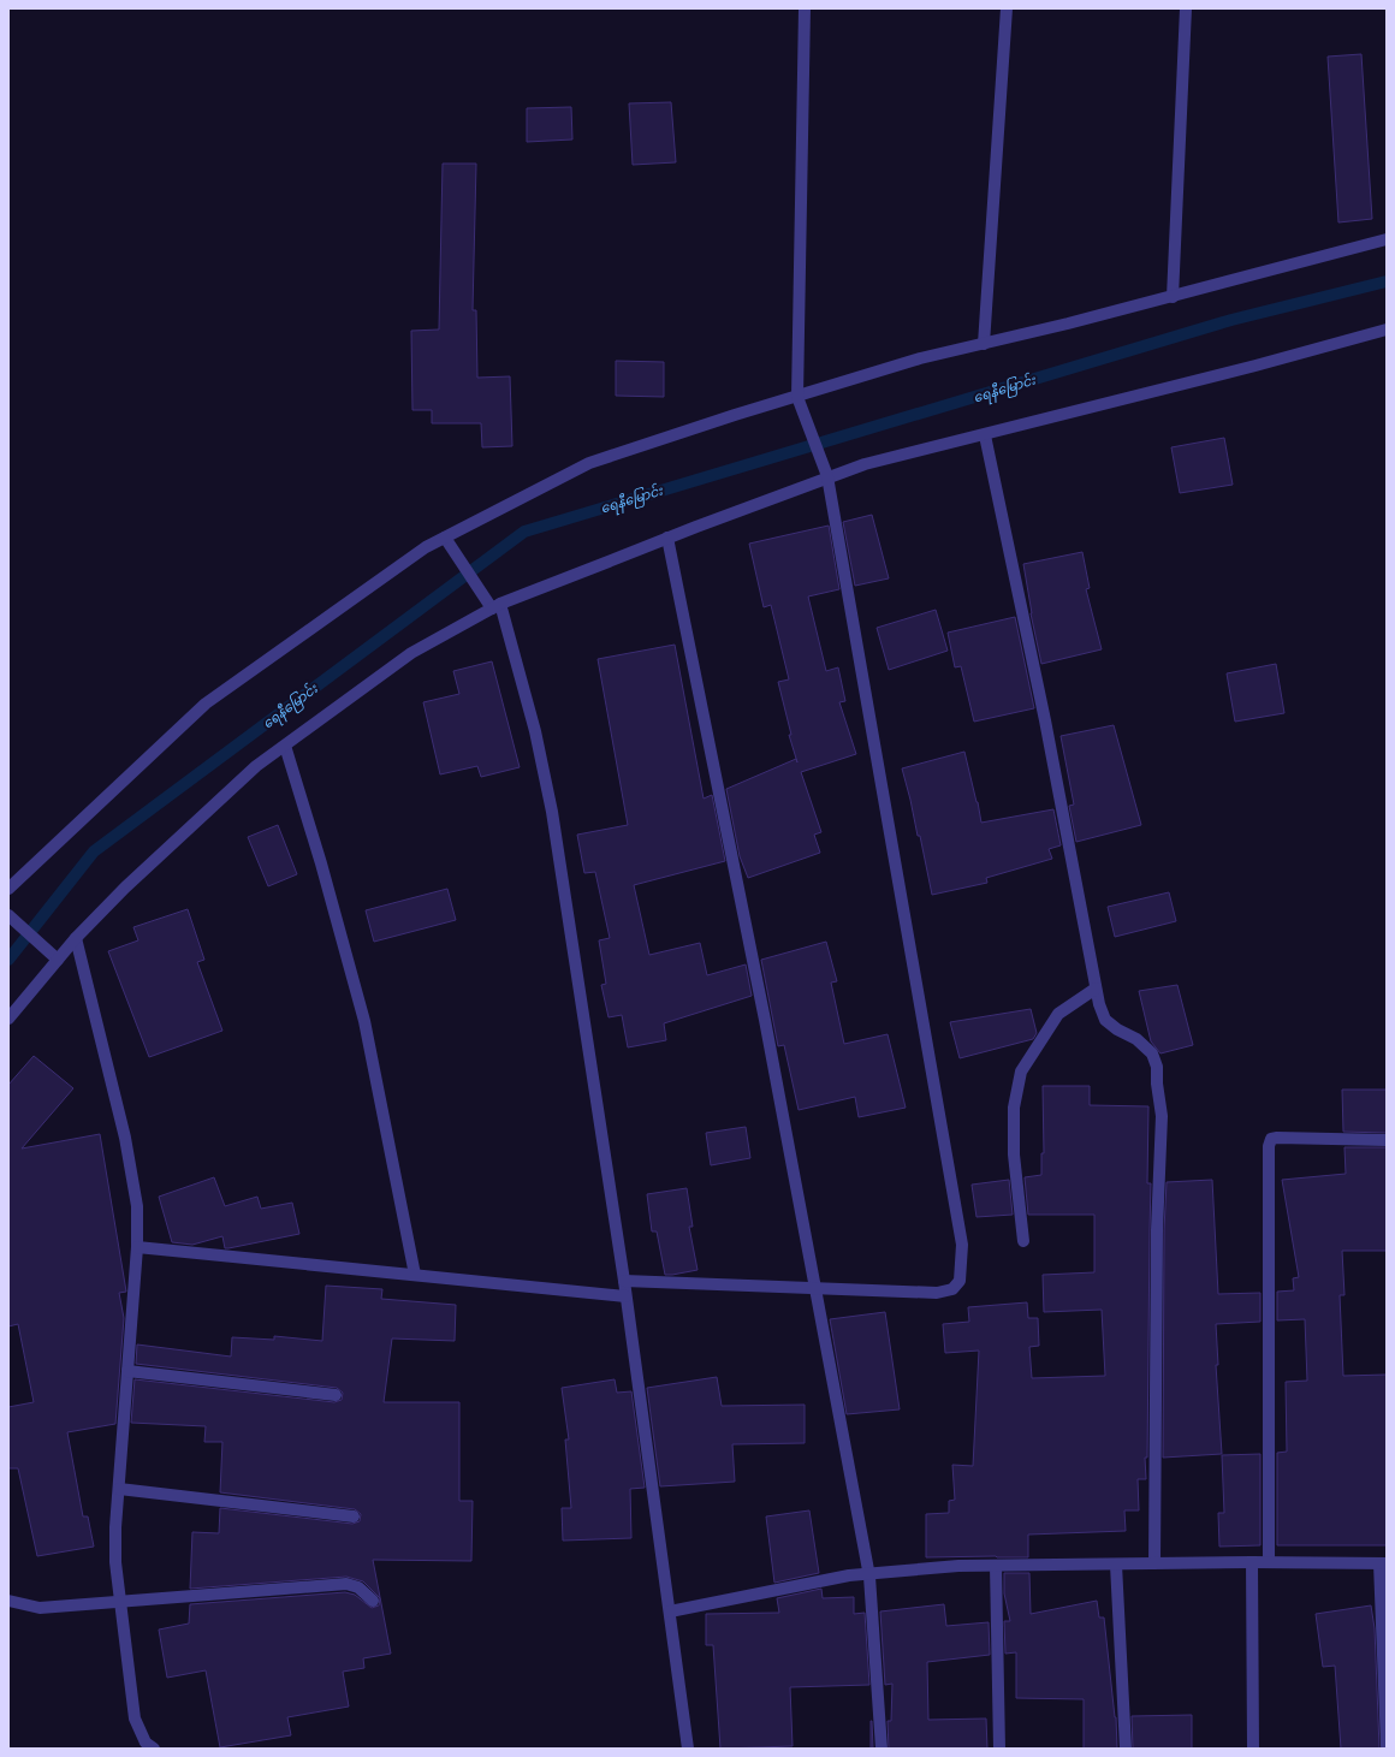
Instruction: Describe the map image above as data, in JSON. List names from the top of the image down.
{
  "water": ["ရေနီမြောင်း"]
}
